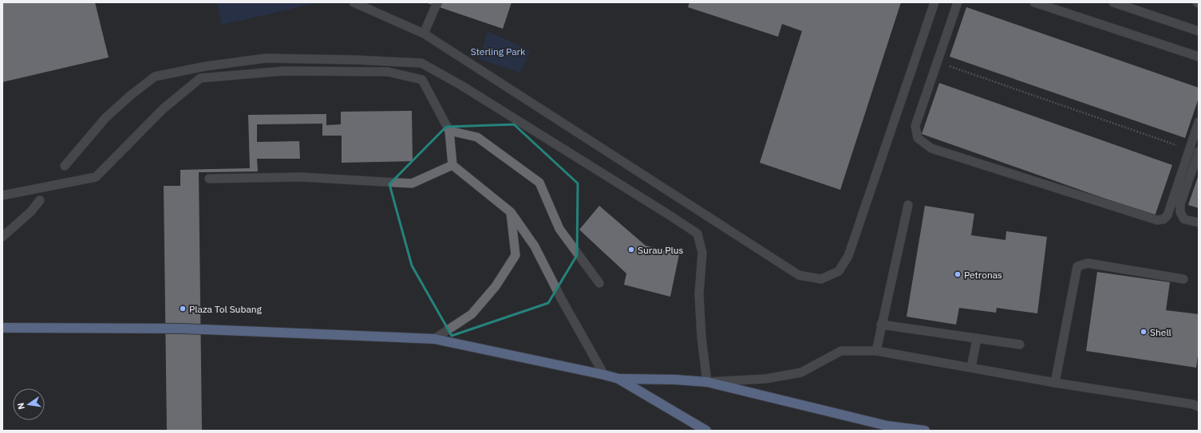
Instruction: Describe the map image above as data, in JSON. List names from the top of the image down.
{
  "parks": ["Sterling Park"],
  "places": [
    "Surau Plus",
    "Petronas",
    "Plaza Tol Subang",
    "Shell"
  ],
  "north": "left"
}
